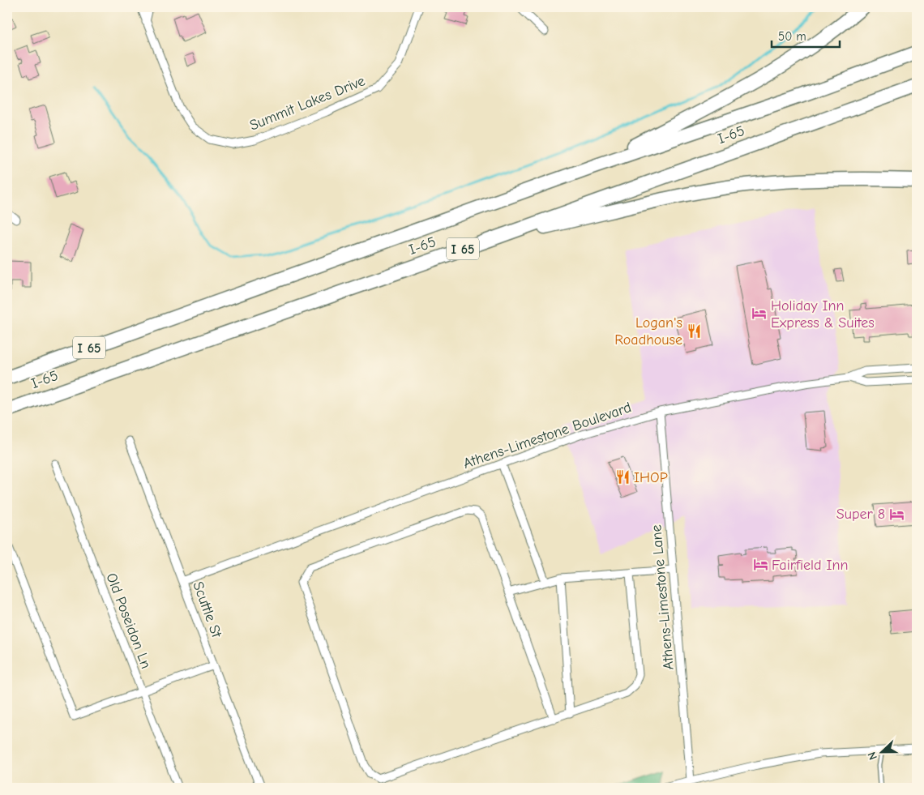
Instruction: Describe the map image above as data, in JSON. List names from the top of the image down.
{
  "streets": {
    "highway": ["I-65", "I 65"],
    "street": [
      "Summit Lakes Drive",
      "Athens-Limestone Boulevard",
      "Athens-Limestone Lane",
      "Scuttle St",
      "Old Poseidon Ln"
    ]
  },
  "crossings": [
    ["Athens-Limestone Boulevard", "Athens-Limestone Lane"],
    ["Athens-Limestone Boulevard", "Scuttle St"]
  ],
  "places": {
    "hotel": ["Holiday Inn Express & Suites", "Super 8", "Fairfield Inn"],
    "restaurant": ["Logan's Roadhouse", "IHOP"]
  },
  "scale_bar": "50 m",
  "north": "left"
}
